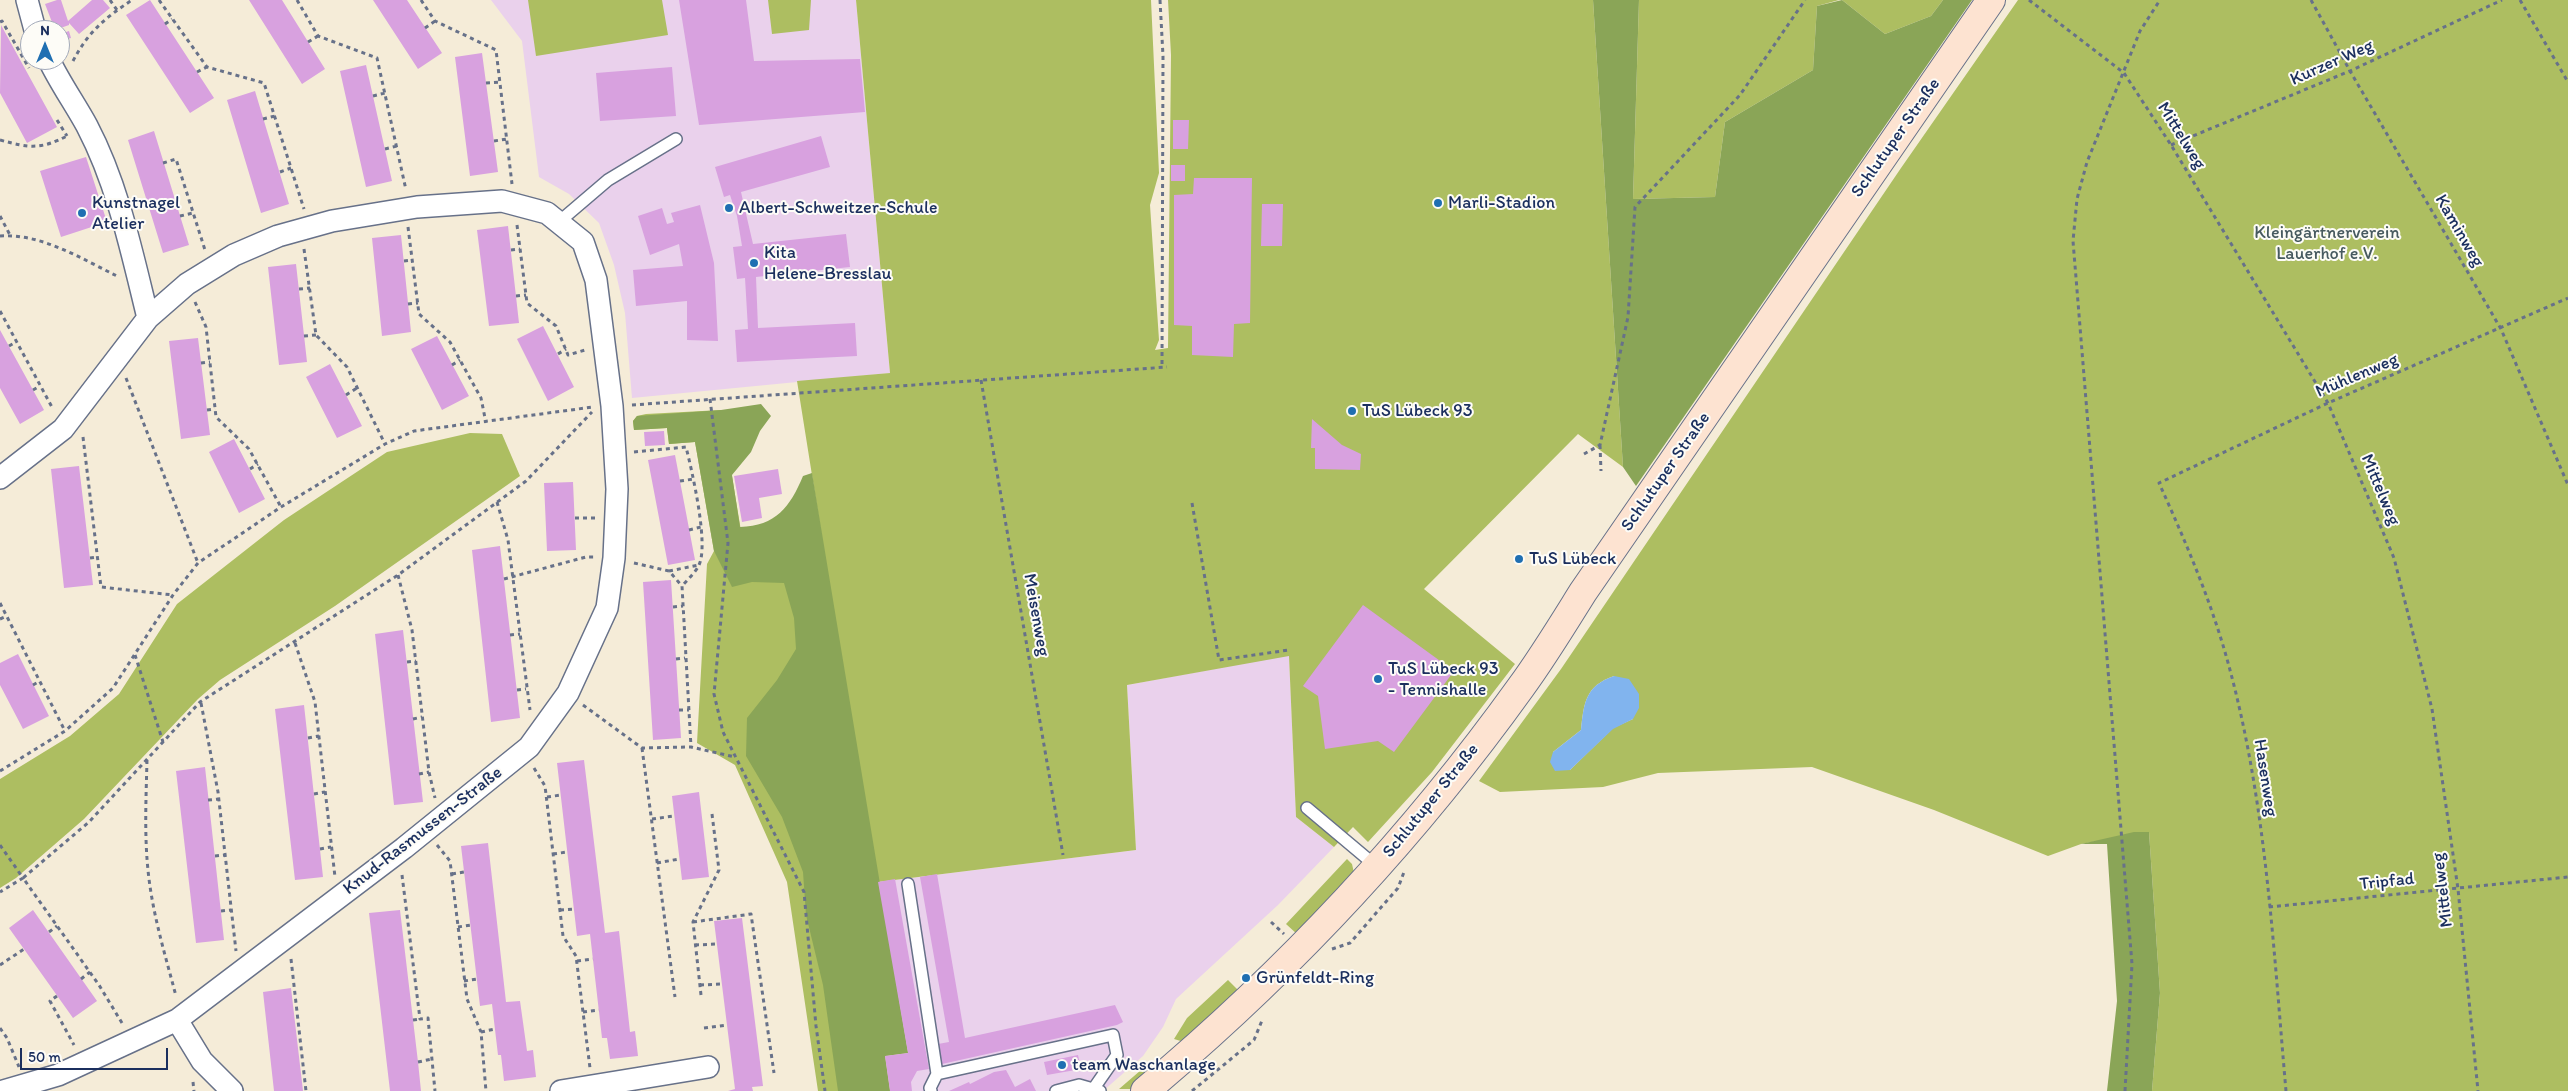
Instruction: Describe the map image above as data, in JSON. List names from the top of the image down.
{
  "streets": {
    "main road": ["Schlutuper Straße"],
    "street": ["Knud-Rasmussen-Straße"],
    "path": [
      "Kurzer Weg",
      "Mittelweg",
      "Kaminweg",
      "Mühlenweg",
      "Meisenweg",
      "Hasenweg",
      "Tripfad"
    ]
  },
  "crossings": [
    ["Kurzer Weg", "Mittelweg"],
    ["Kurzer Weg", "Kaminweg"],
    ["Mittelweg", "Mühlenweg"],
    ["Mittelweg", "Tripfad"],
    ["Kaminweg", "Mühlenweg"],
    ["Mühlenweg", "Hasenweg"],
    ["Hasenweg", "Tripfad"]
  ],
  "parks": ["Kleingärtnerverein Lauerhof e.V."],
  "places": [
    "Marli-Stadion",
    "Albert-Schweitzer-Schule",
    "Kunstnagel Atelier",
    "Kita Helene-Bresslau",
    "TuS Lübeck 93",
    "TuS Lübeck",
    "TuS Lübeck 93 - Tennishalle",
    "Grünfeldt-Ring",
    "team Waschanlage"
  ],
  "scale_bar": "50 m",
  "north": "top"
}
